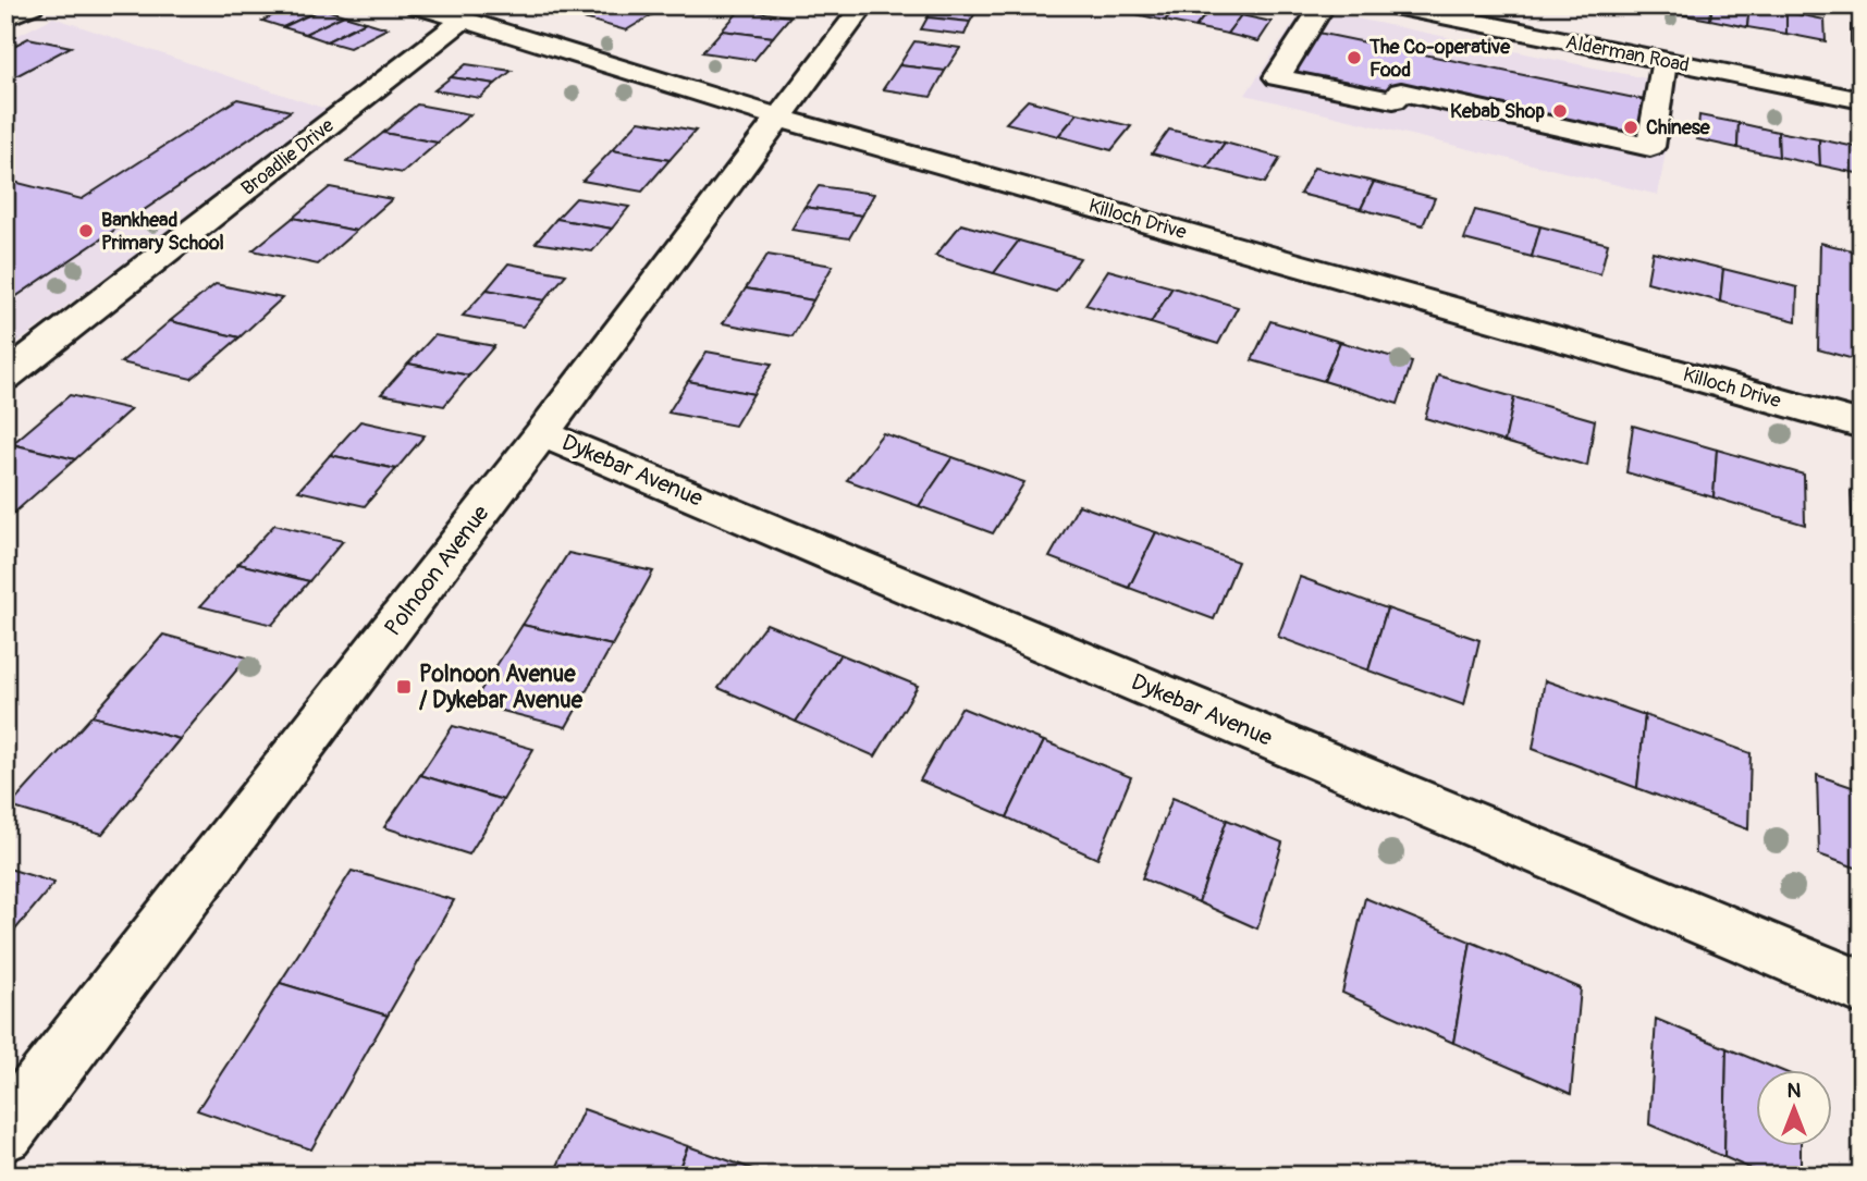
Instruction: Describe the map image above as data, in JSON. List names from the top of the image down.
{
  "streets": {
    "street": [
      "Alderman Road",
      "Broadlie Drive",
      "Killoch Drive",
      "Dykebar Avenue",
      "Polnoon Avenue"
    ]
  },
  "crossings": [
    ["Broadlie Drive", "Killoch Drive"],
    ["Killoch Drive", "Polnoon Avenue"],
    ["Dykebar Avenue", "Polnoon Avenue"]
  ],
  "places": {
    "other": [
      "The Co-operative Food",
      "Kebab Shop",
      "Chinese",
      "Bankhead Primary School"
    ],
    "transit": ["Polnoon Avenue / Dykebar Avenue"]
  },
  "north": "top"
}
